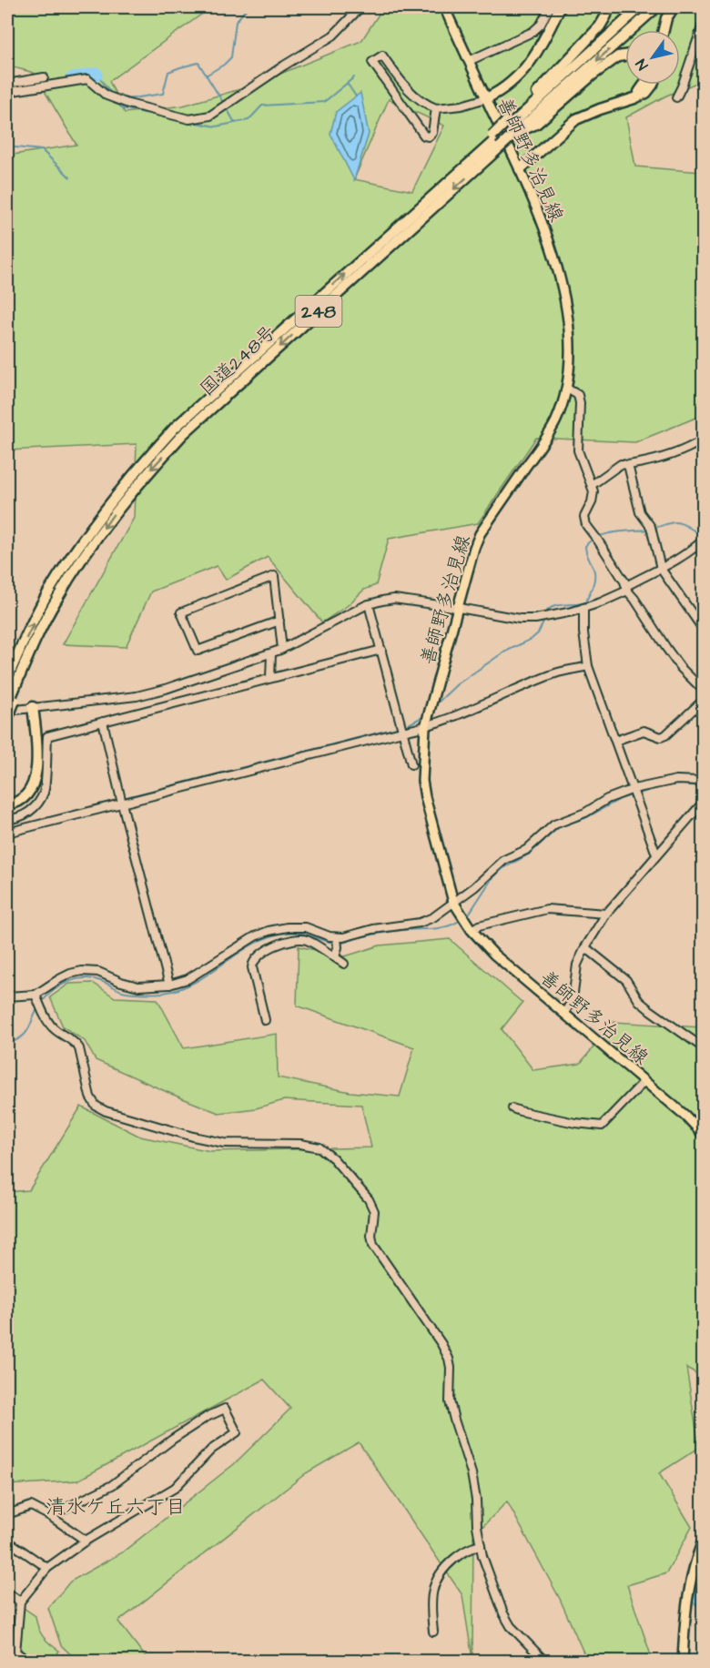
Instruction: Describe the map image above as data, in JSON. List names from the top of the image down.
{
  "streets": {
    "highway": ["248", "国道248号"],
    "main road": ["善師野多治見線"]
  },
  "districts": ["清水ケ丘六丁目"],
  "north": "bottom left"
}
